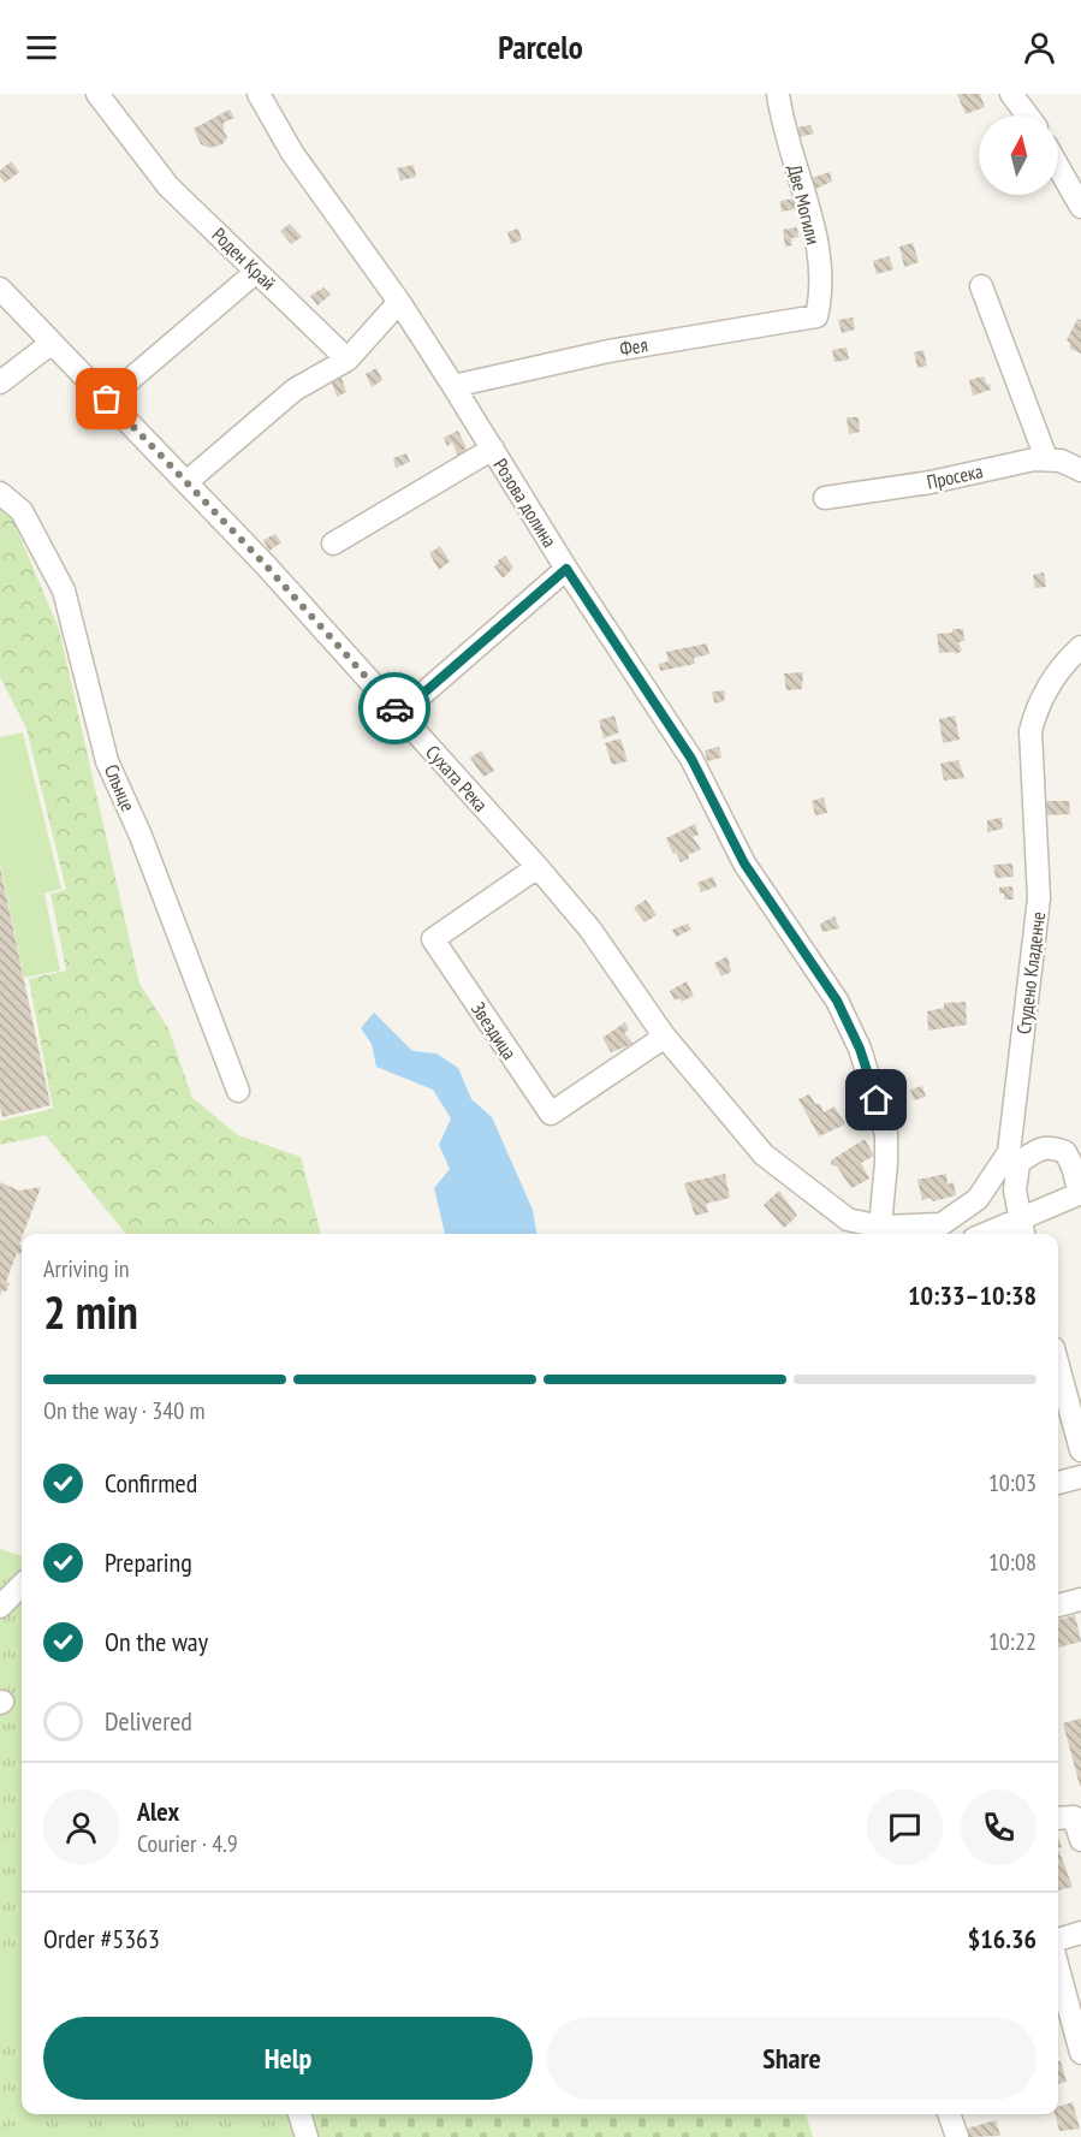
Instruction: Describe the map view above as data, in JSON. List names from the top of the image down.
{
  "streets": {
    "street": [
      "Две Могили",
      "Роден Край",
      "Фея",
      "Просека",
      "Розова долина",
      "Сухата Река",
      "Слънце",
      "Студено Кладенче",
      "Звездица"
    ]
  },
  "crossings": [
    ["Две Могили", "Фея"],
    ["Фея", "Розова долина"],
    ["Розова долина", "Сухата Река"],
    ["Розова долина", "Студено Кладенче"],
    ["Сухата Река", "Студено Кладенче"],
    ["Сухата Река", "Звездица"]
  ],
  "north": "top",
  "page": {
    "header": "Parcelo",
    "heading": ["2 min", "Arriving in", "10:33–10:38"],
    "panel": [
      "Alex",
      "Courier · 4.9",
      "Order #5363",
      "$16.36"
    ],
    "bar": "On the way · 340 m",
    "list": [
      ["Confirmed", "10:03"],
      ["Preparing", "10:08"],
      ["On the way", "10:22"],
      "Delivered"
    ],
    "buttons": ["Help", "Share"]
  }
}
